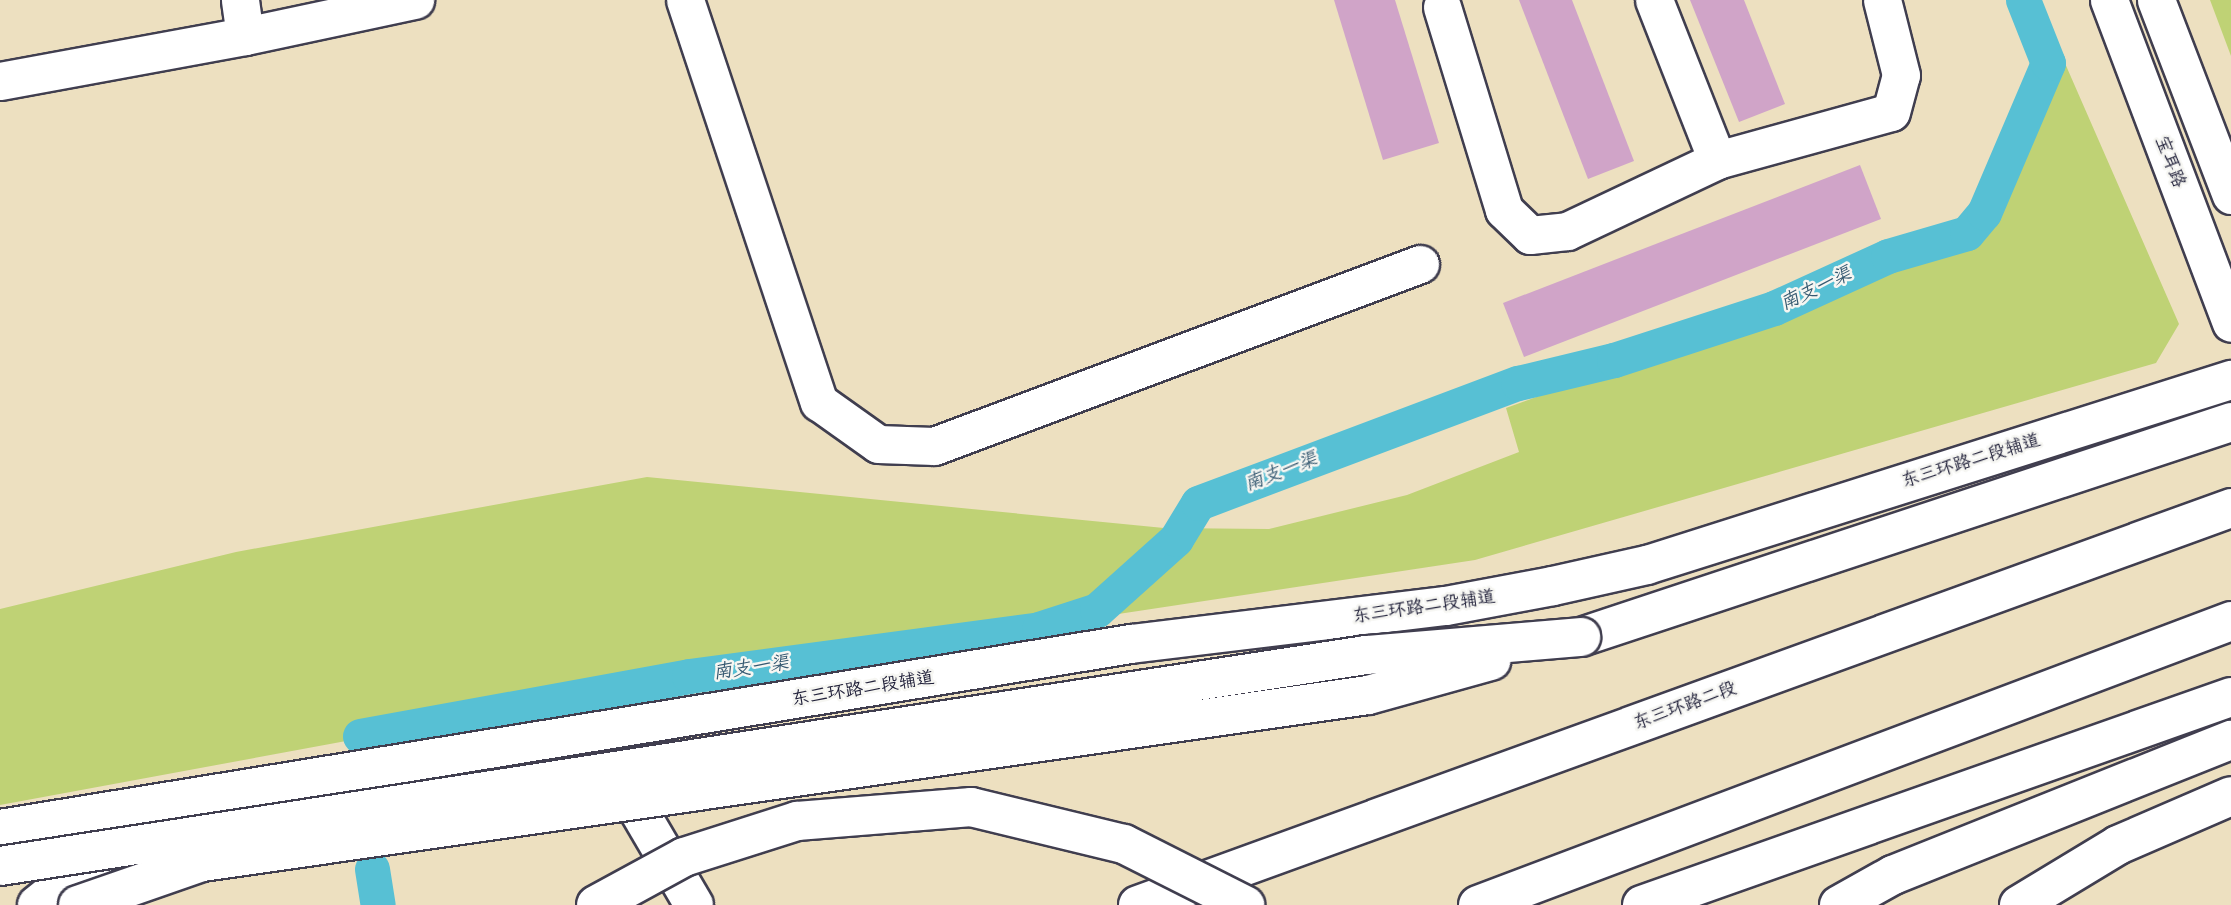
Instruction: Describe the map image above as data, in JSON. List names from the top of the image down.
{
  "streets": {
    "main road": ["东三环路二段辅道", "东三环路二段"],
    "street": ["宝耳路"]
  },
  "water": ["南支一渠"]
}
